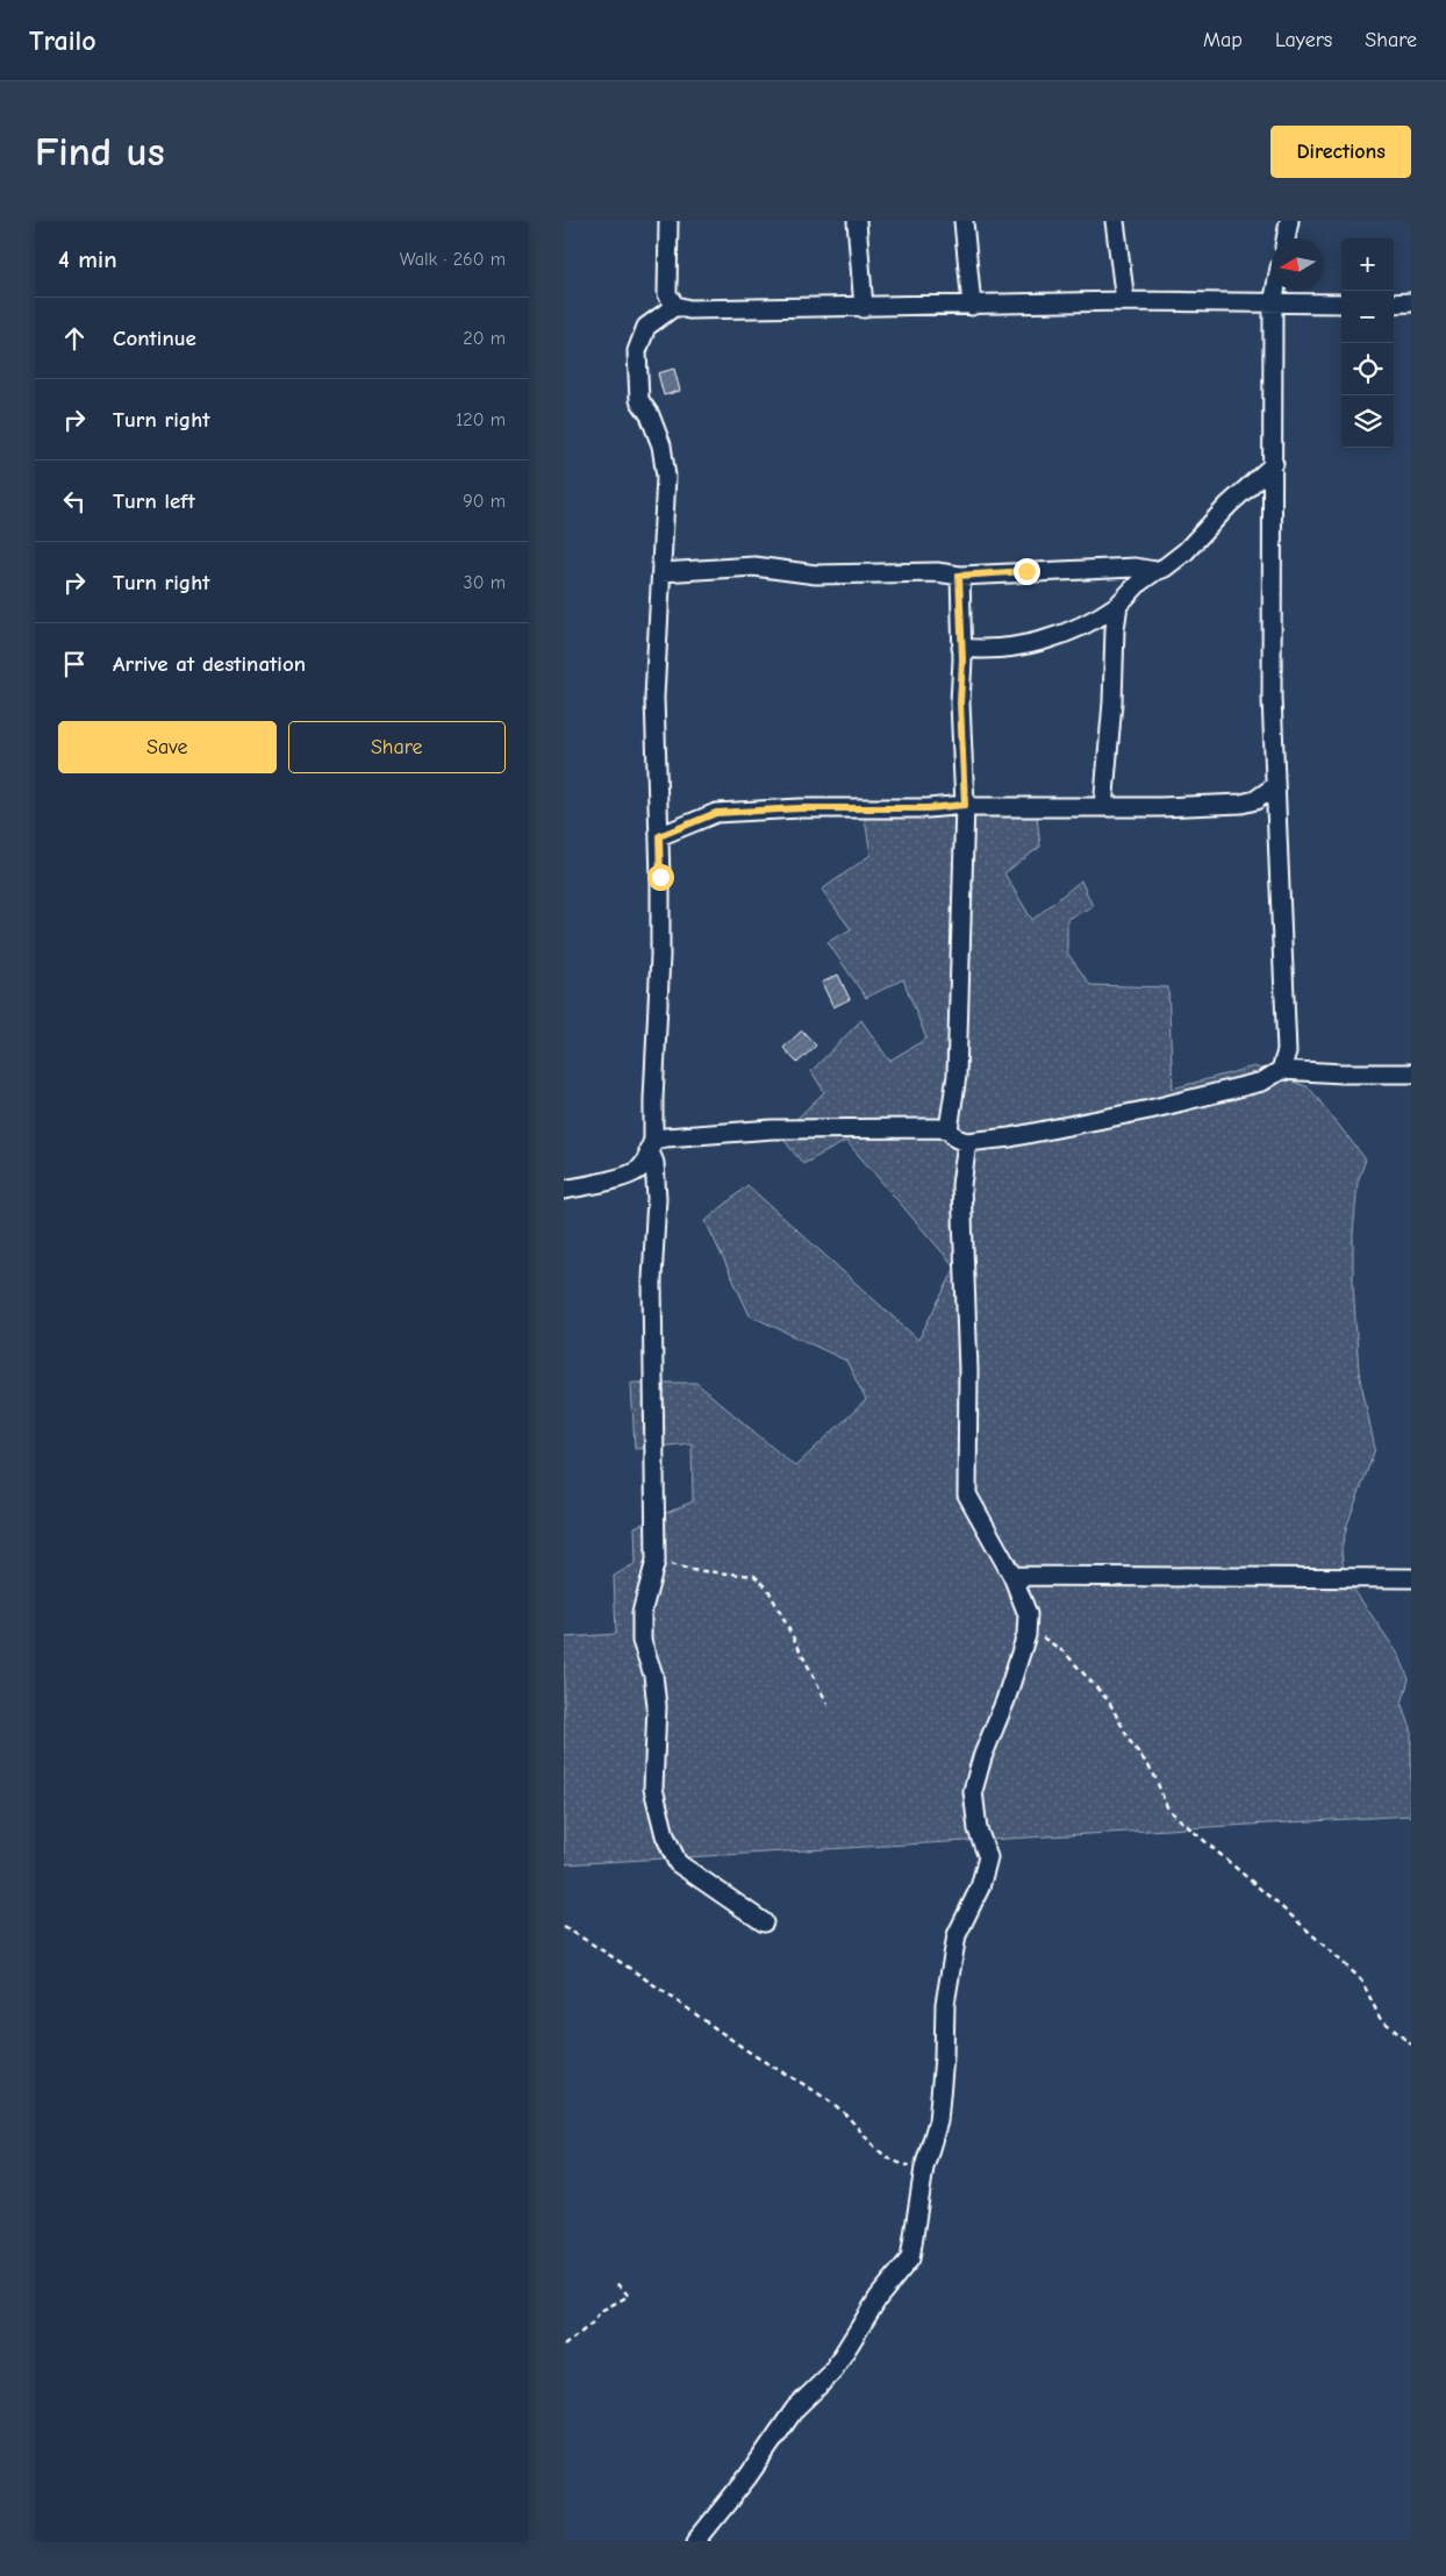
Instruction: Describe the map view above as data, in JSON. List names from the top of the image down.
{
  "north": "left",
  "page": {
    "header": "Trailo",
    "nav": ["Map", "Layers", "Share"],
    "buttons": [
      "Directions",
      ["Save", "Share"]
    ],
    "title": "Find us",
    "heading": ["4 min", "Walk · 260 m"],
    "map_buttons": ["+", "−"],
    "list": [
      ["Continue", "20 m"],
      ["Turn right", "120 m"],
      ["Turn left", "90 m"],
      ["Turn right", "30 m"],
      "Arrive at destination"
    ]
  }
}
